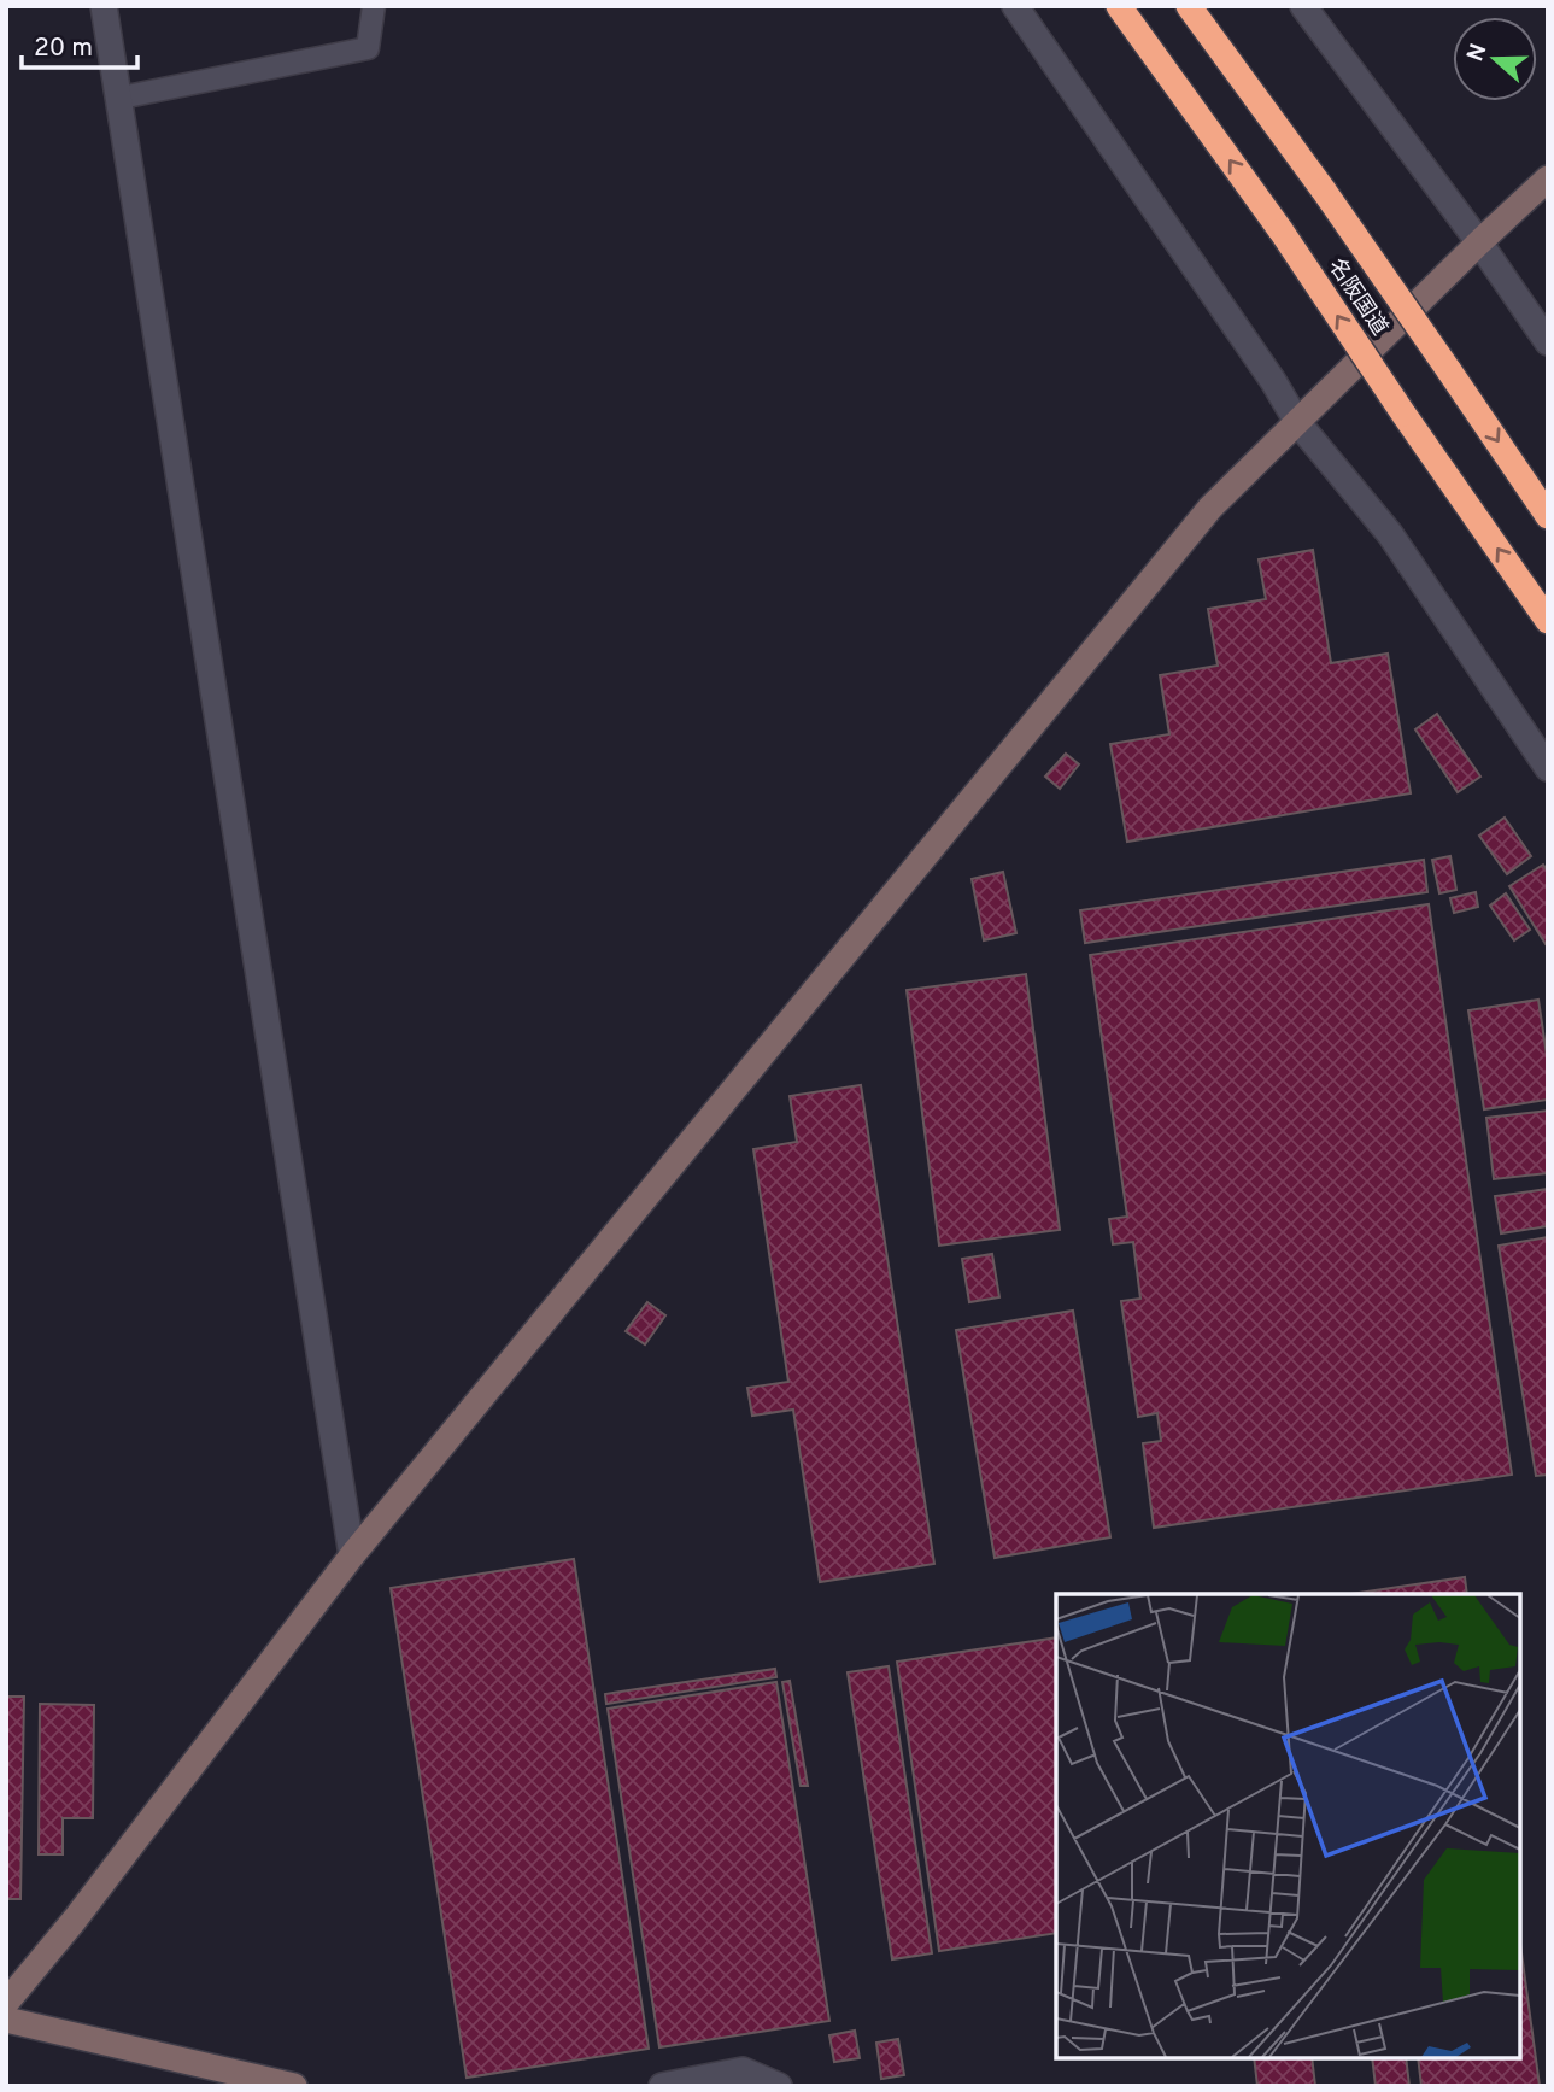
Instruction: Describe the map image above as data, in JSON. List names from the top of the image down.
{
  "streets": {
    "highway": ["名阪国道"]
  },
  "scale_bar": "20 m",
  "north": "left"
}
